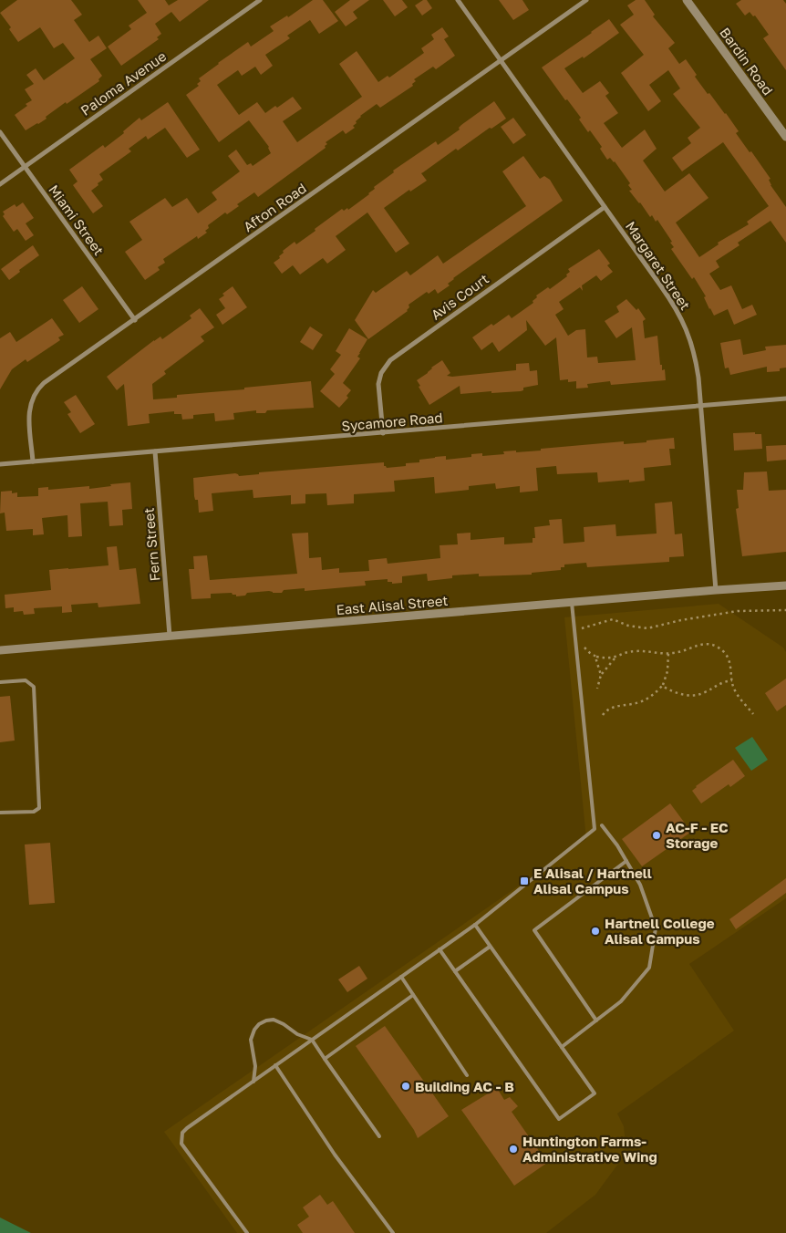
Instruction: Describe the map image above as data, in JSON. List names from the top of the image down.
{
  "streets": {
    "street": [
      "Bardin Road",
      "Paloma Avenue",
      "Afton Road",
      "Miami Street",
      "Margaret Street",
      "Avis Court",
      "Sycamore Road",
      "Fern Street",
      "East Alisal Street"
    ]
  },
  "crossings": [
    ["Paloma Avenue", "Miami Street"],
    ["Afton Road", "Miami Street"],
    ["Afton Road", "Margaret Street"],
    ["Afton Road", "Sycamore Road"],
    ["Margaret Street", "Avis Court"],
    ["Margaret Street", "Sycamore Road"],
    ["Margaret Street", "East Alisal Street"],
    ["Avis Court", "Sycamore Road"],
    ["Sycamore Road", "Fern Street"],
    ["Fern Street", "East Alisal Street"]
  ],
  "places": {
    "other": [
      "AC-F - EC Storage",
      "Hartnell College Alisal Campus",
      "Building AC - B",
      "Huntington Farms- Administrative Wing"
    ],
    "transit": ["E Alisal / Hartnell Alisal Campus"]
  }
}
